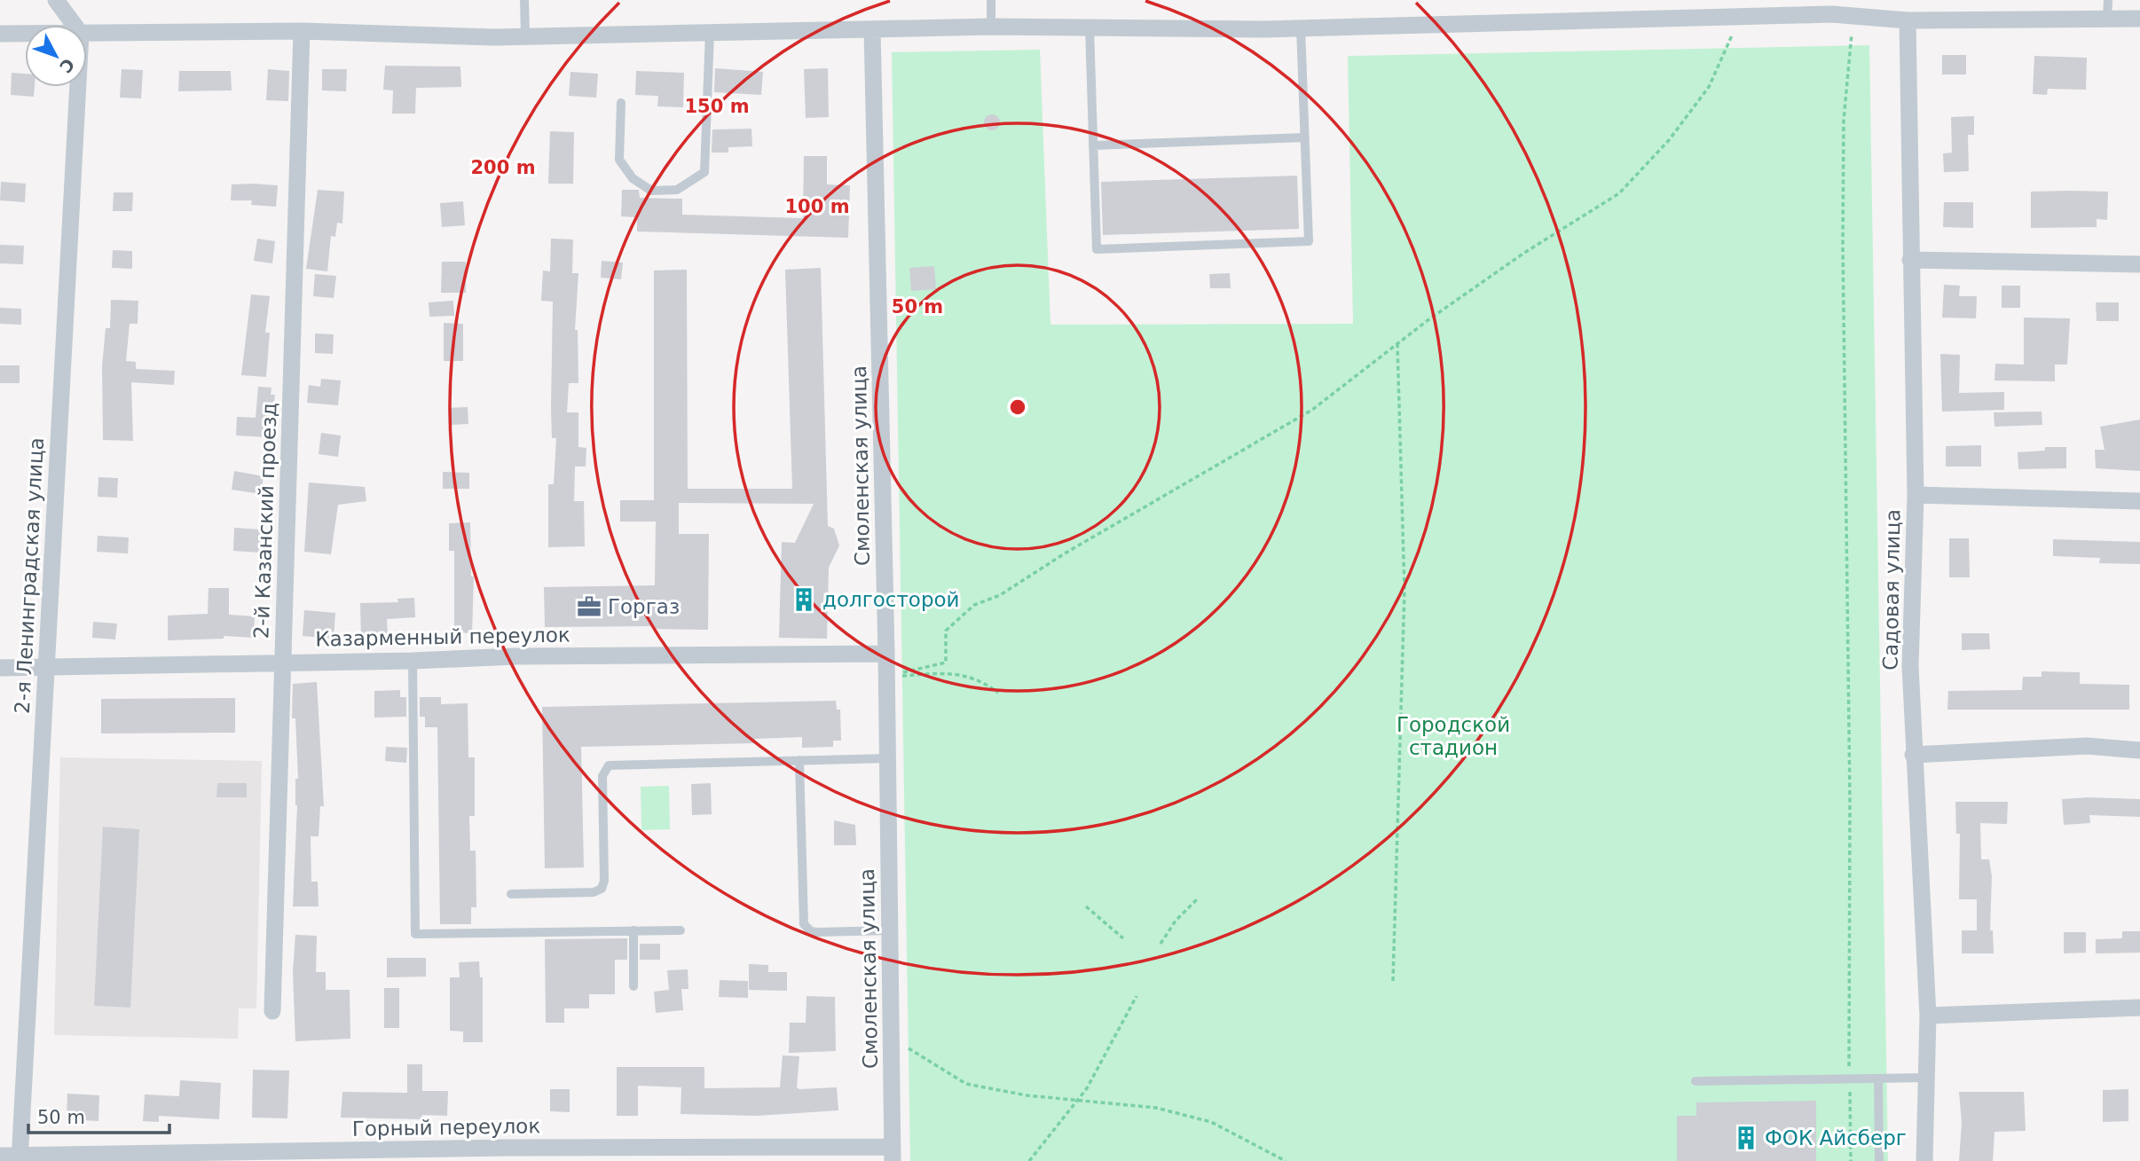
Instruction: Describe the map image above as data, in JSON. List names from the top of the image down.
{
  "streets": {
    "street": [
      "Смоленская улица",
      "2-й Казанский проезд",
      "2-я Ленинградская улица",
      "Садовая улица",
      "Казарменный переулок",
      "Горный переулок"
    ]
  },
  "crossings": [
    ["Смоленская улица", "Казарменный переулок"],
    ["Смоленская улица", "Горный переулок"],
    ["2-й Казанский проезд", "Казарменный переулок"],
    ["2-я Ленинградская улица", "Казарменный переулок"],
    ["2-я Ленинградская улица", "Горный переулок"]
  ],
  "parks": ["Городской стадион"],
  "places": {
    "building": ["долгосторой", "ФОК Айсберг"],
    "office": ["Горгаз"]
  },
  "scale_bar": "50 m",
  "north": "bottom right",
  "rings": [
    "150 m",
    "200 m",
    "100 m",
    "50 m"
  ]
}
